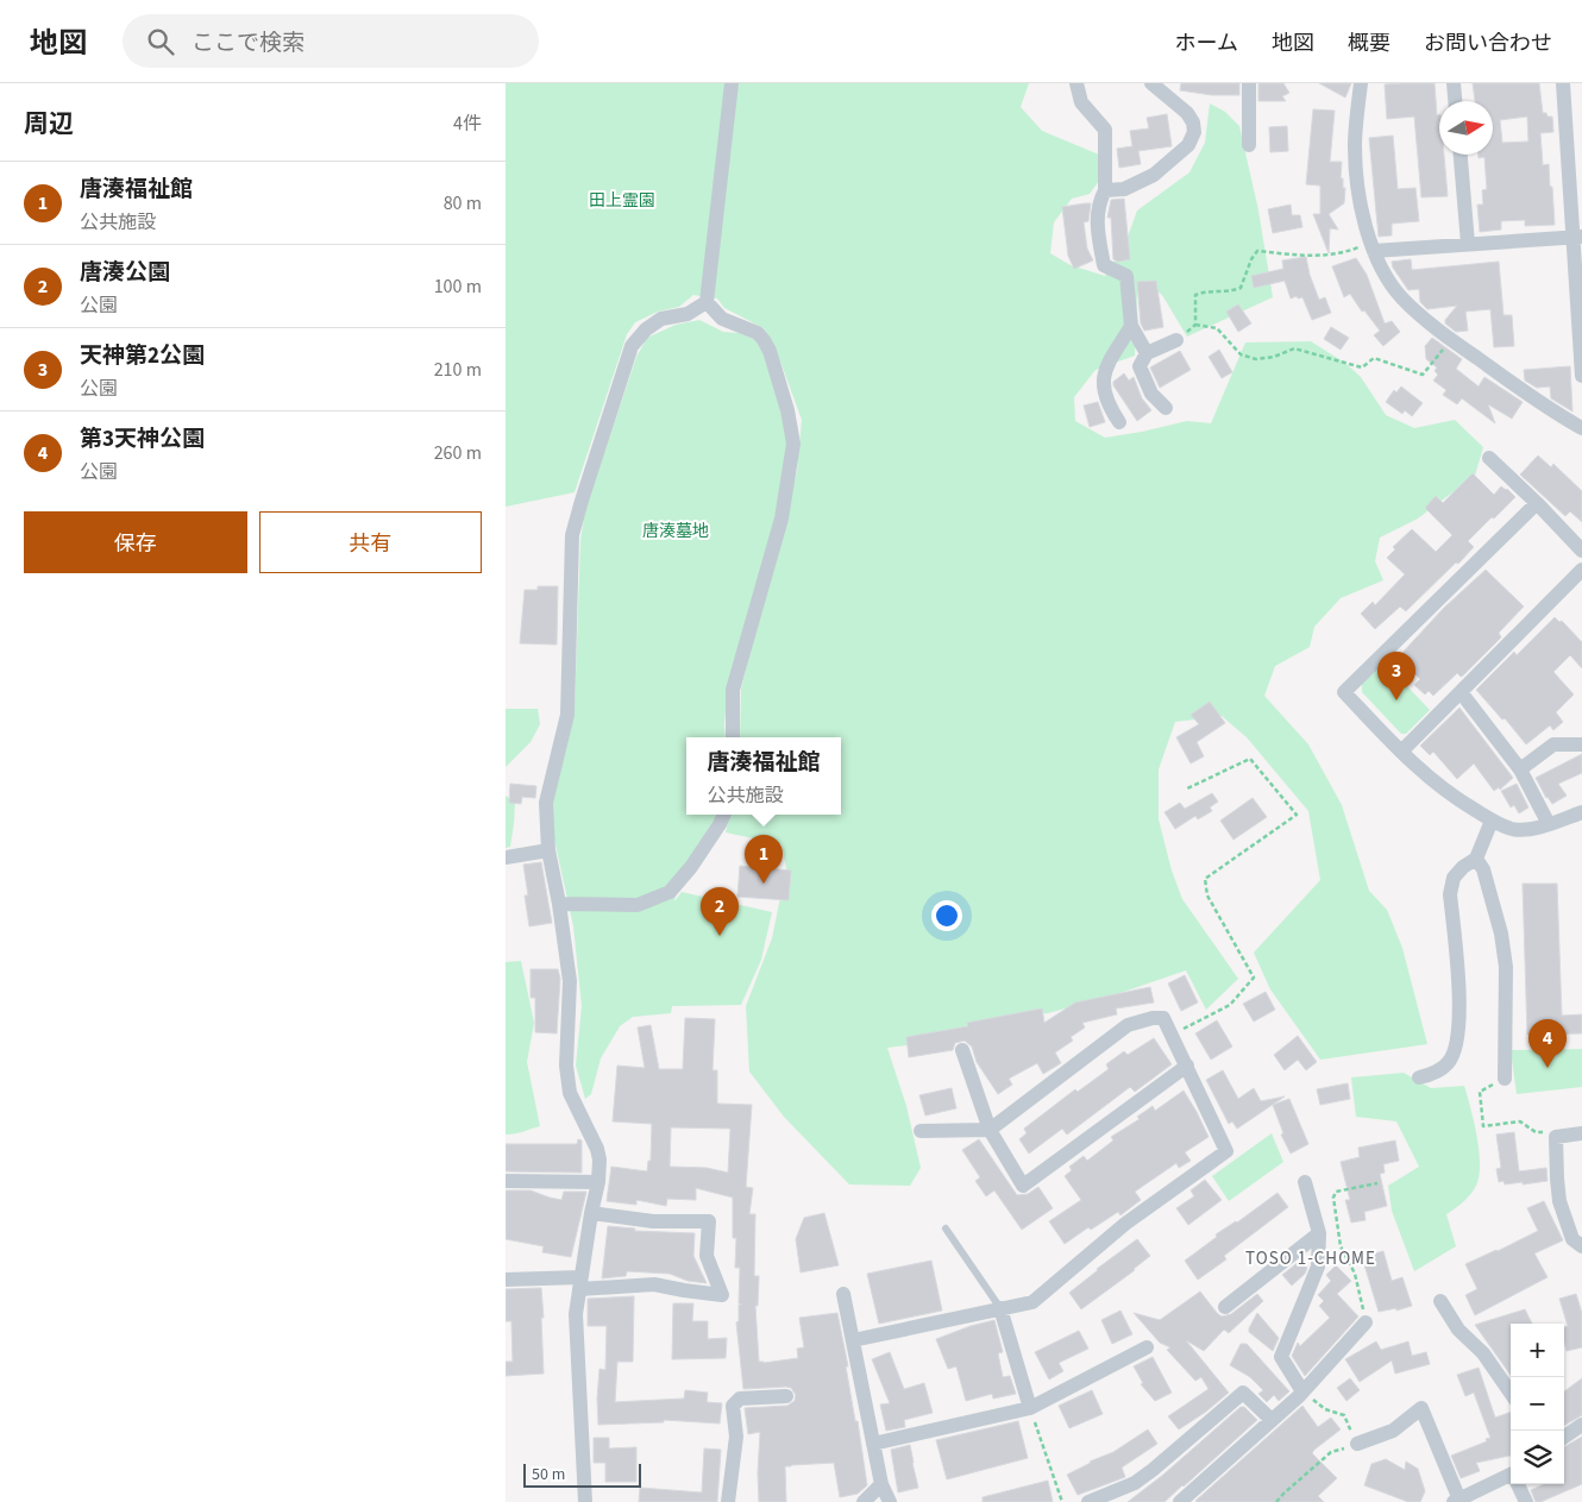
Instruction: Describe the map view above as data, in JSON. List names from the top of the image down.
{
  "districts": ["TOSO 1-CHOME"],
  "parks": ["田上霊園", "唐湊墓地"],
  "scale_bar": "50 m",
  "north": "right",
  "page": {
    "header": "地図",
    "search": "ここで検索",
    "nav": [
      "ホーム",
      "地図",
      "概要",
      "お問い合わせ"
    ],
    "heading": ["周辺", "4件"],
    "list": [
      {
        "mark": "1",
        "name": "唐湊福祉館",
        "note": "公共施設",
        "value": "80 m"
      },
      {
        "mark": "2",
        "name": "唐湊公園",
        "note": "公園",
        "value": "100 m"
      },
      {
        "mark": "3",
        "name": "天神第2公園",
        "note": "公園",
        "value": "210 m"
      },
      {
        "mark": "4",
        "name": "第3天神公園",
        "note": "公園",
        "value": "260 m"
      }
    ],
    "buttons": ["保存", "共有"],
    "pins": [
      "3",
      "1",
      "2",
      "4"
    ],
    "popup": ["唐湊福祉館", "公共施設"],
    "map_buttons": ["+", "−"],
    "scale": "50 m"
  }
}
